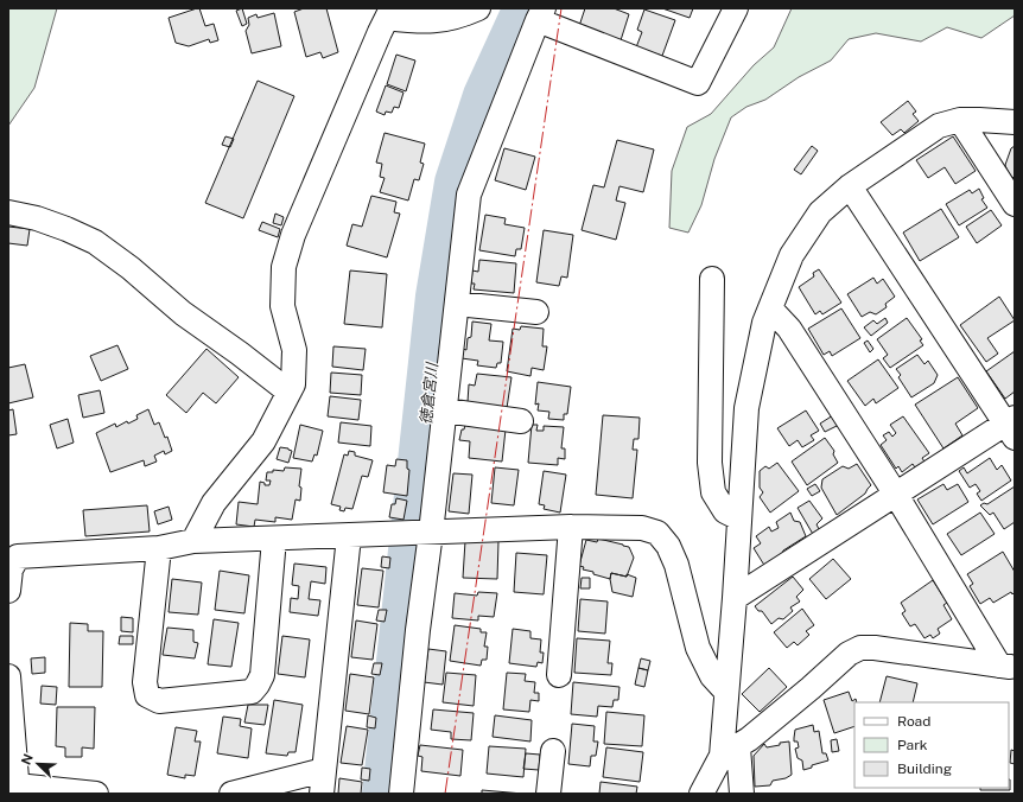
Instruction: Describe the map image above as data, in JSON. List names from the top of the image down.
{
  "water": ["徳倉宮川"],
  "legend": ["Road", "Park", "Building"],
  "north": "top left"
}
